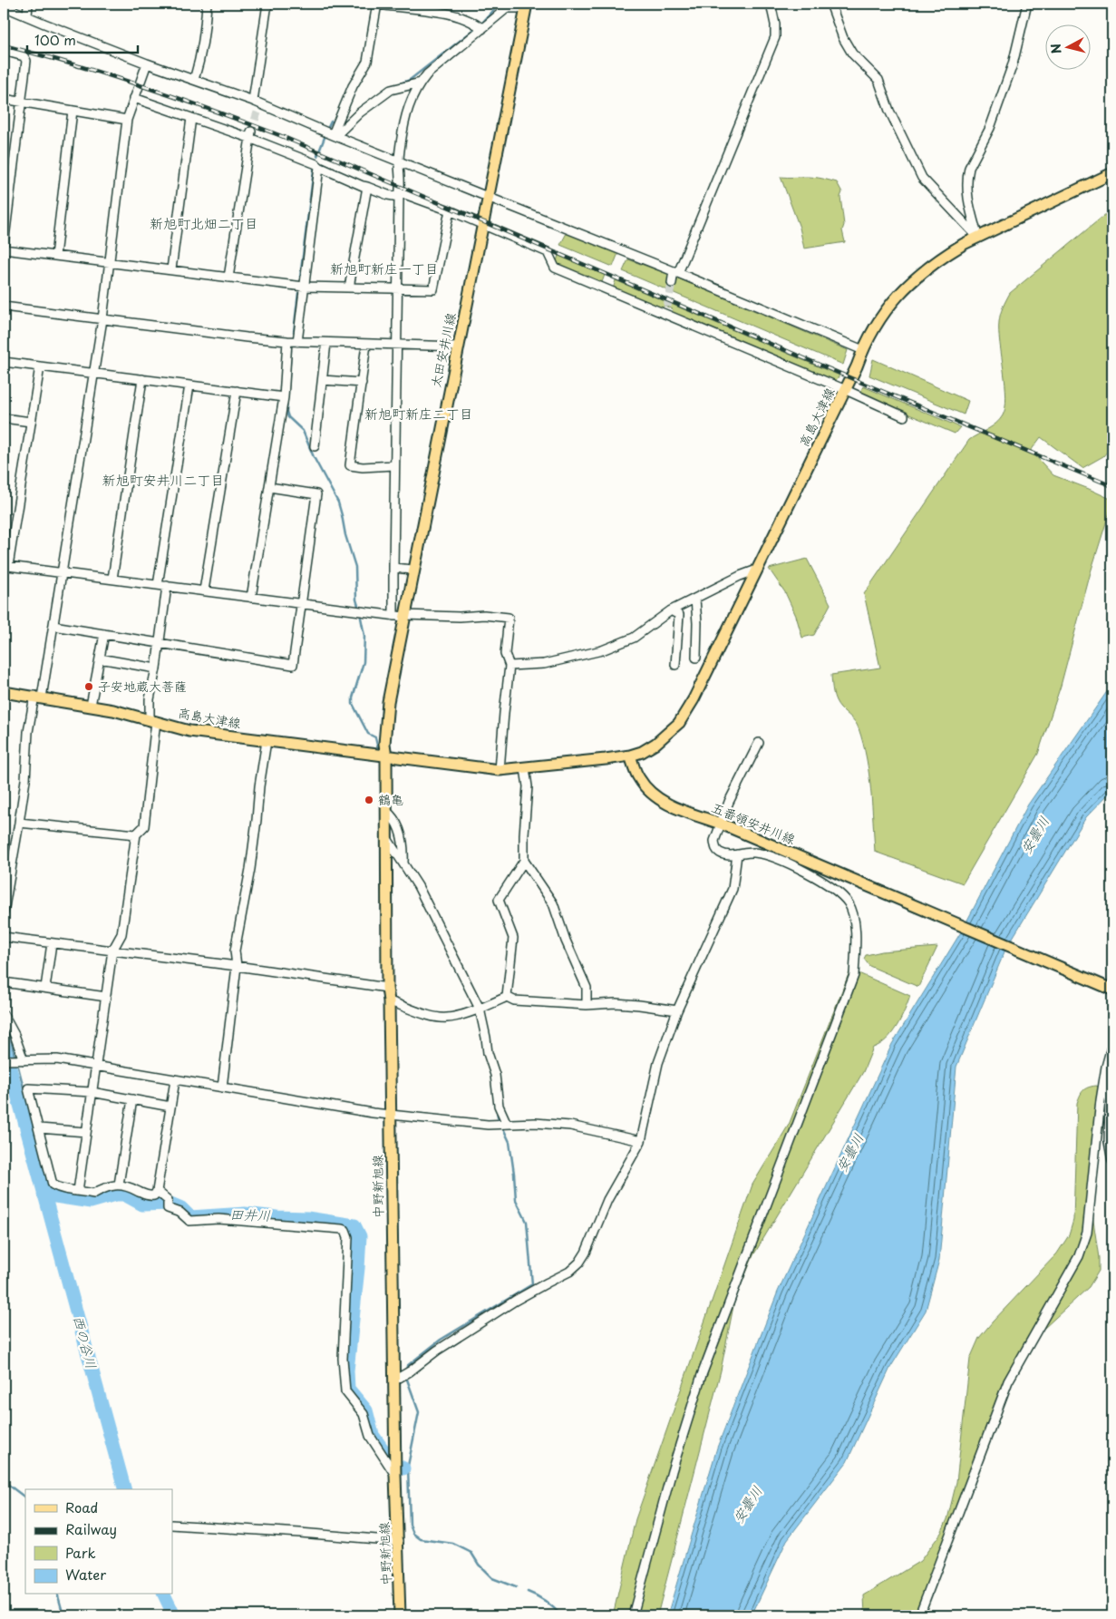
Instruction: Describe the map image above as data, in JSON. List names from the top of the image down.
{
  "streets": {
    "main road": [
      "太田安井川線",
      "高島大津線",
      "五番領安井川線",
      "中野新旭線"
    ]
  },
  "crossings": [
    ["太田安井川線", "高島大津線"],
    ["太田安井川線", "中野新旭線"],
    ["高島大津線", "五番領安井川線"],
    ["高島大津線", "中野新旭線"]
  ],
  "districts": [
    "新旭町北畑二丁目",
    "新旭町新庄一丁目",
    "新旭町新庄二丁目",
    "新旭町安井川二丁目"
  ],
  "water": ["安曇川", "田井川", "西の谷川"],
  "places": ["子安地蔵大菩薩", "鶴亀"],
  "legend": [
    "Road",
    "Railway",
    "Park",
    "Water"
  ],
  "scale_bar": "100 m",
  "north": "left"
}
